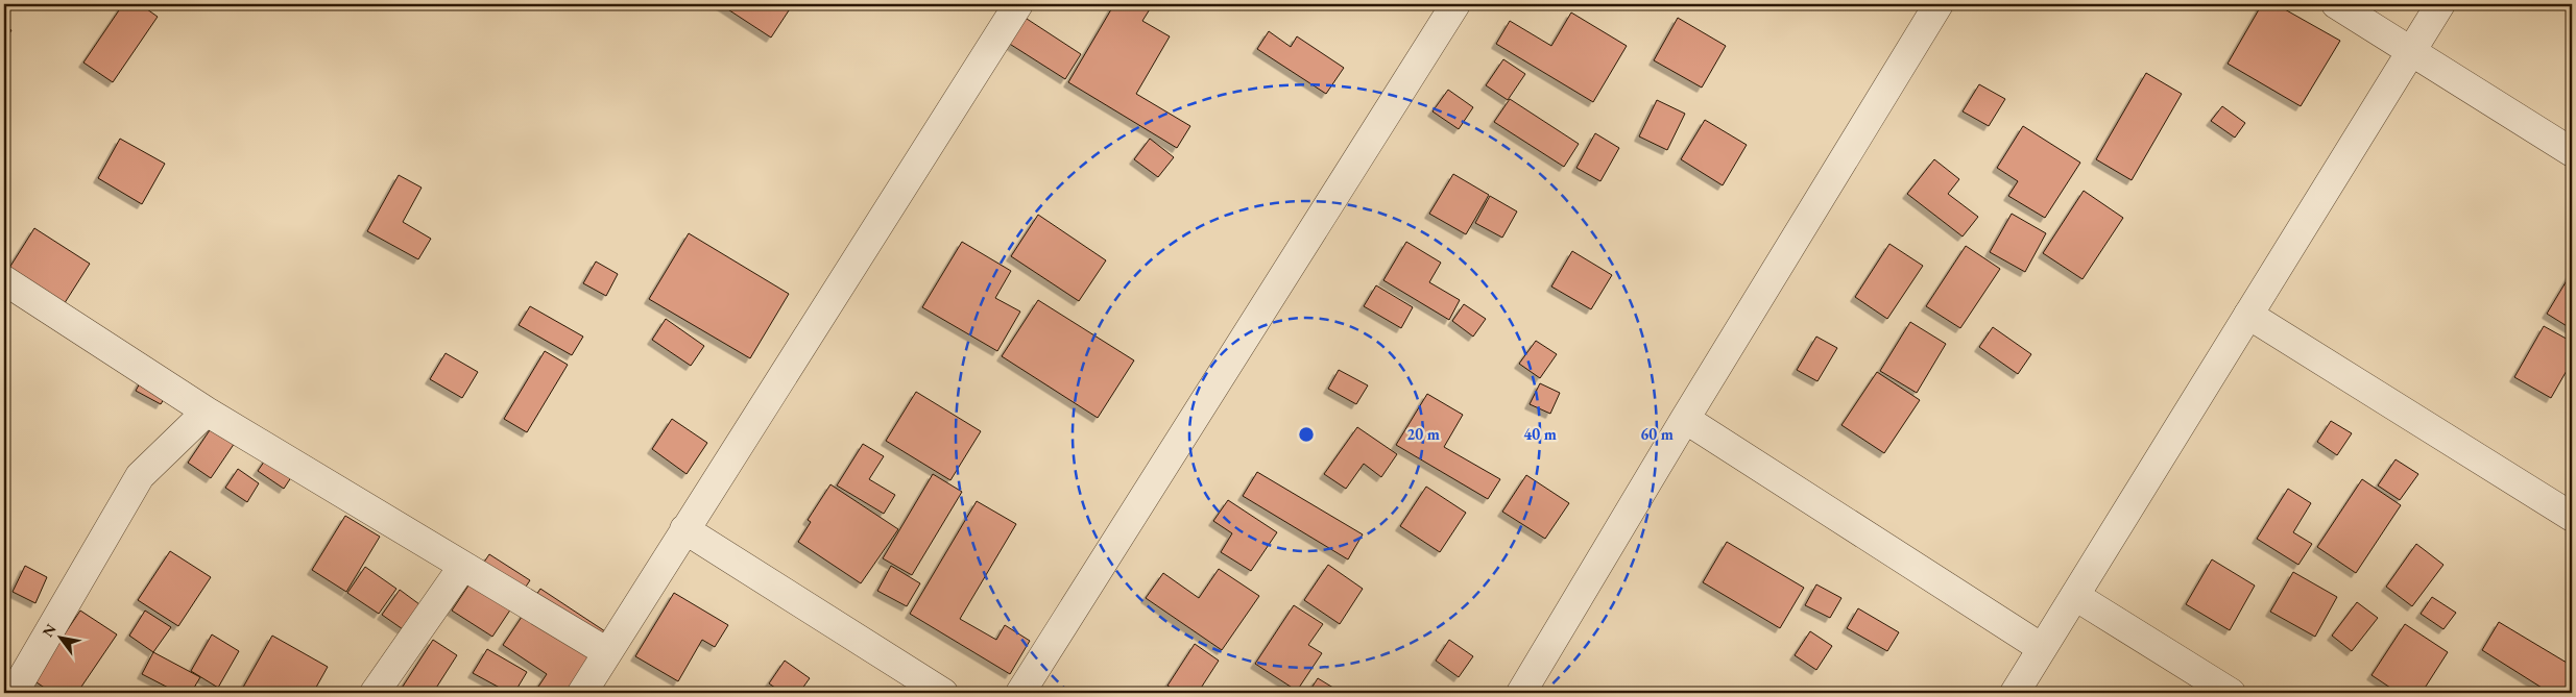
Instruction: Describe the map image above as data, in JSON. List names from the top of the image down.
{
  "north": "top left",
  "rings": ["20 m", "40 m", "60 m"]
}
